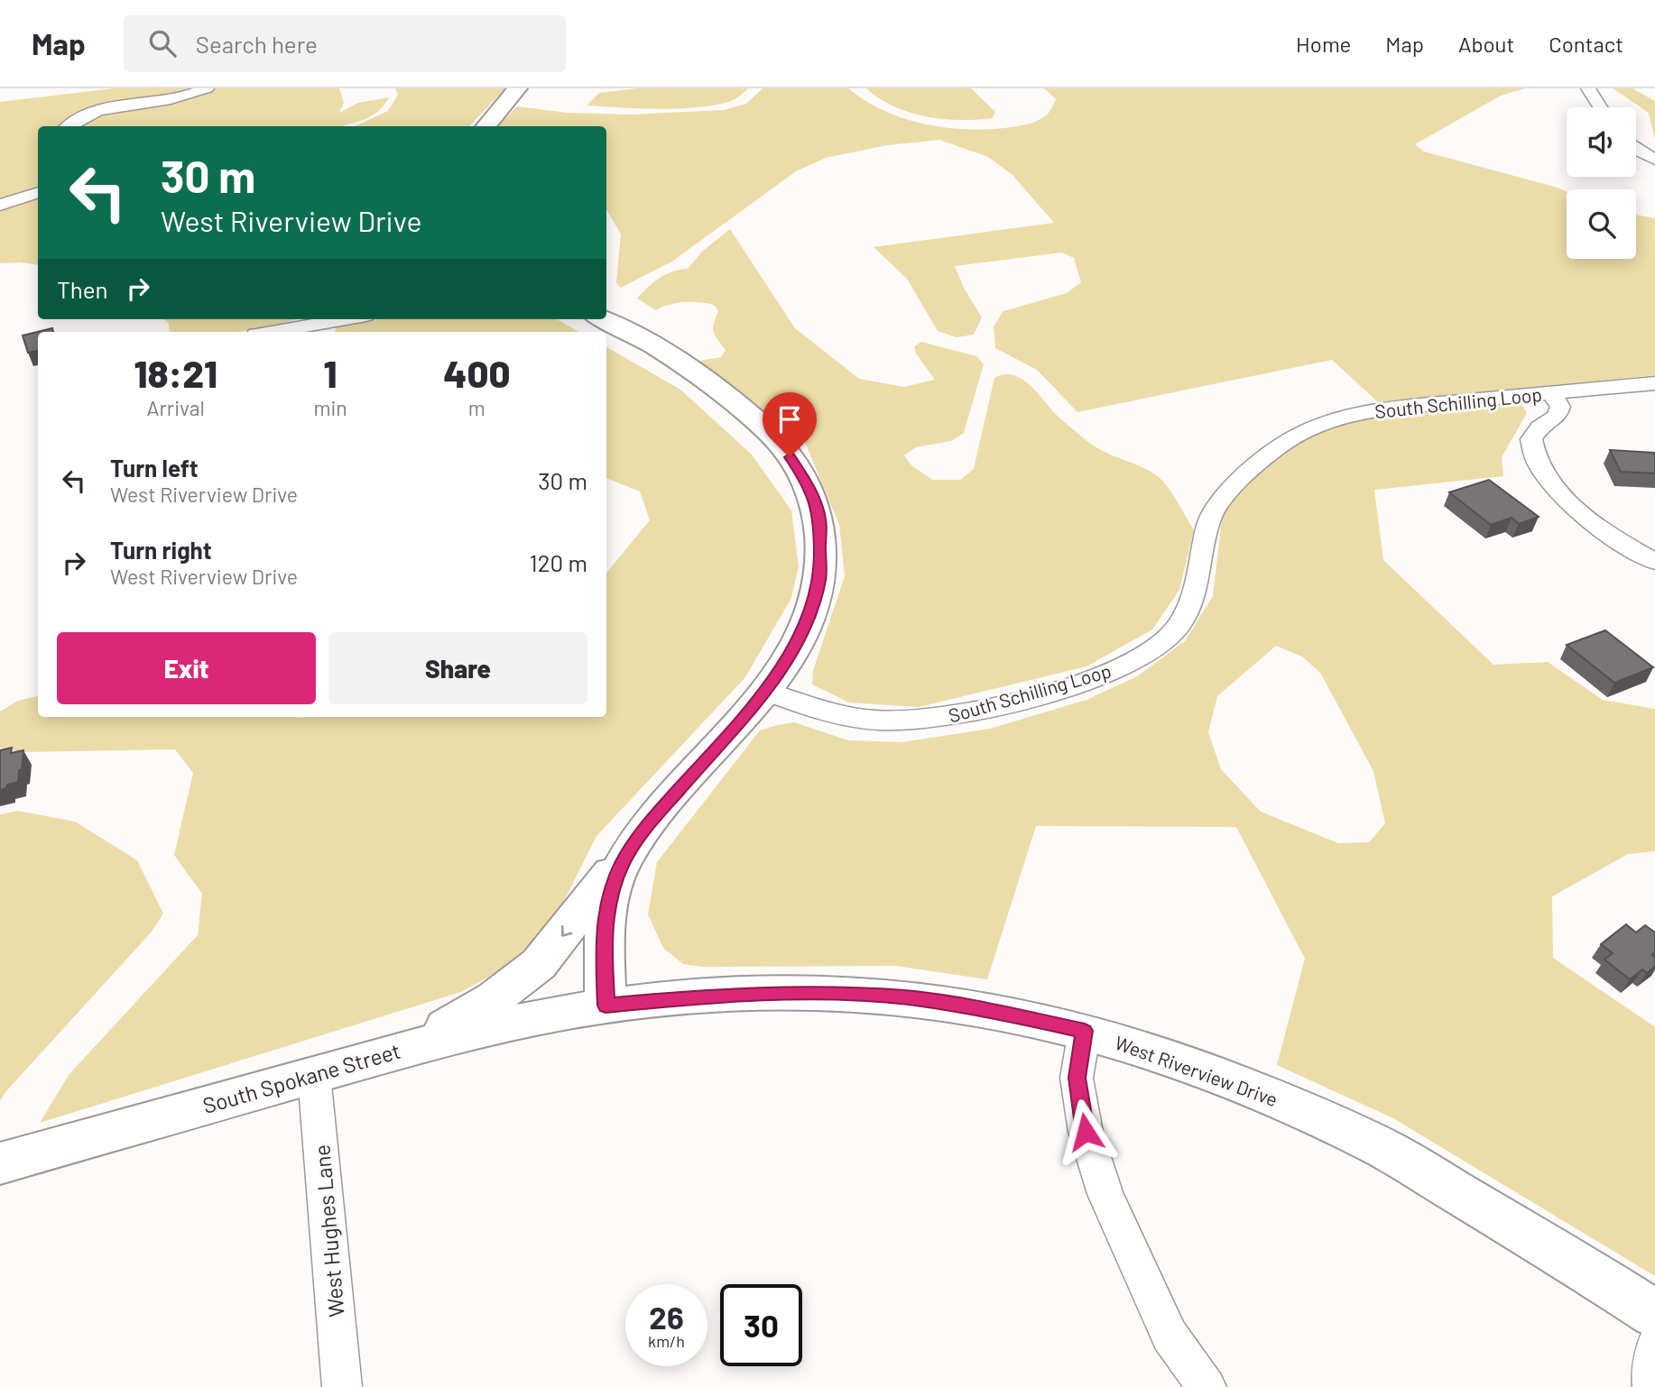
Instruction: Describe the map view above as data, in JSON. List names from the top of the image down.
{
  "streets": {
    "street": [
      "South Schilling Loop",
      "West Riverview Drive",
      "South Spokane Street",
      "West Hughes Lane"
    ]
  },
  "crossings": [
    ["West Riverview Drive", "South Spokane Street"],
    ["South Spokane Street", "West Hughes Lane"]
  ],
  "page": {
    "header": "Map",
    "search": "Search here",
    "nav": [
      "Home",
      "Map",
      "About",
      "Contact"
    ],
    "turn": ["30 m", "West Riverview Drive"],
    "then": "Then",
    "eta": [
      "18:21",
      "Arrival",
      "1",
      "min",
      "400",
      "m"
    ],
    "list": [
      {
        "name": "Turn left",
        "note": "West Riverview Drive",
        "value": "30 m"
      },
      {
        "name": "Turn right",
        "note": "West Riverview Drive",
        "value": "120 m"
      }
    ],
    "buttons": ["Exit", "Share"],
    "speed": "26 km/h",
    "limit": "30"
  }
}
